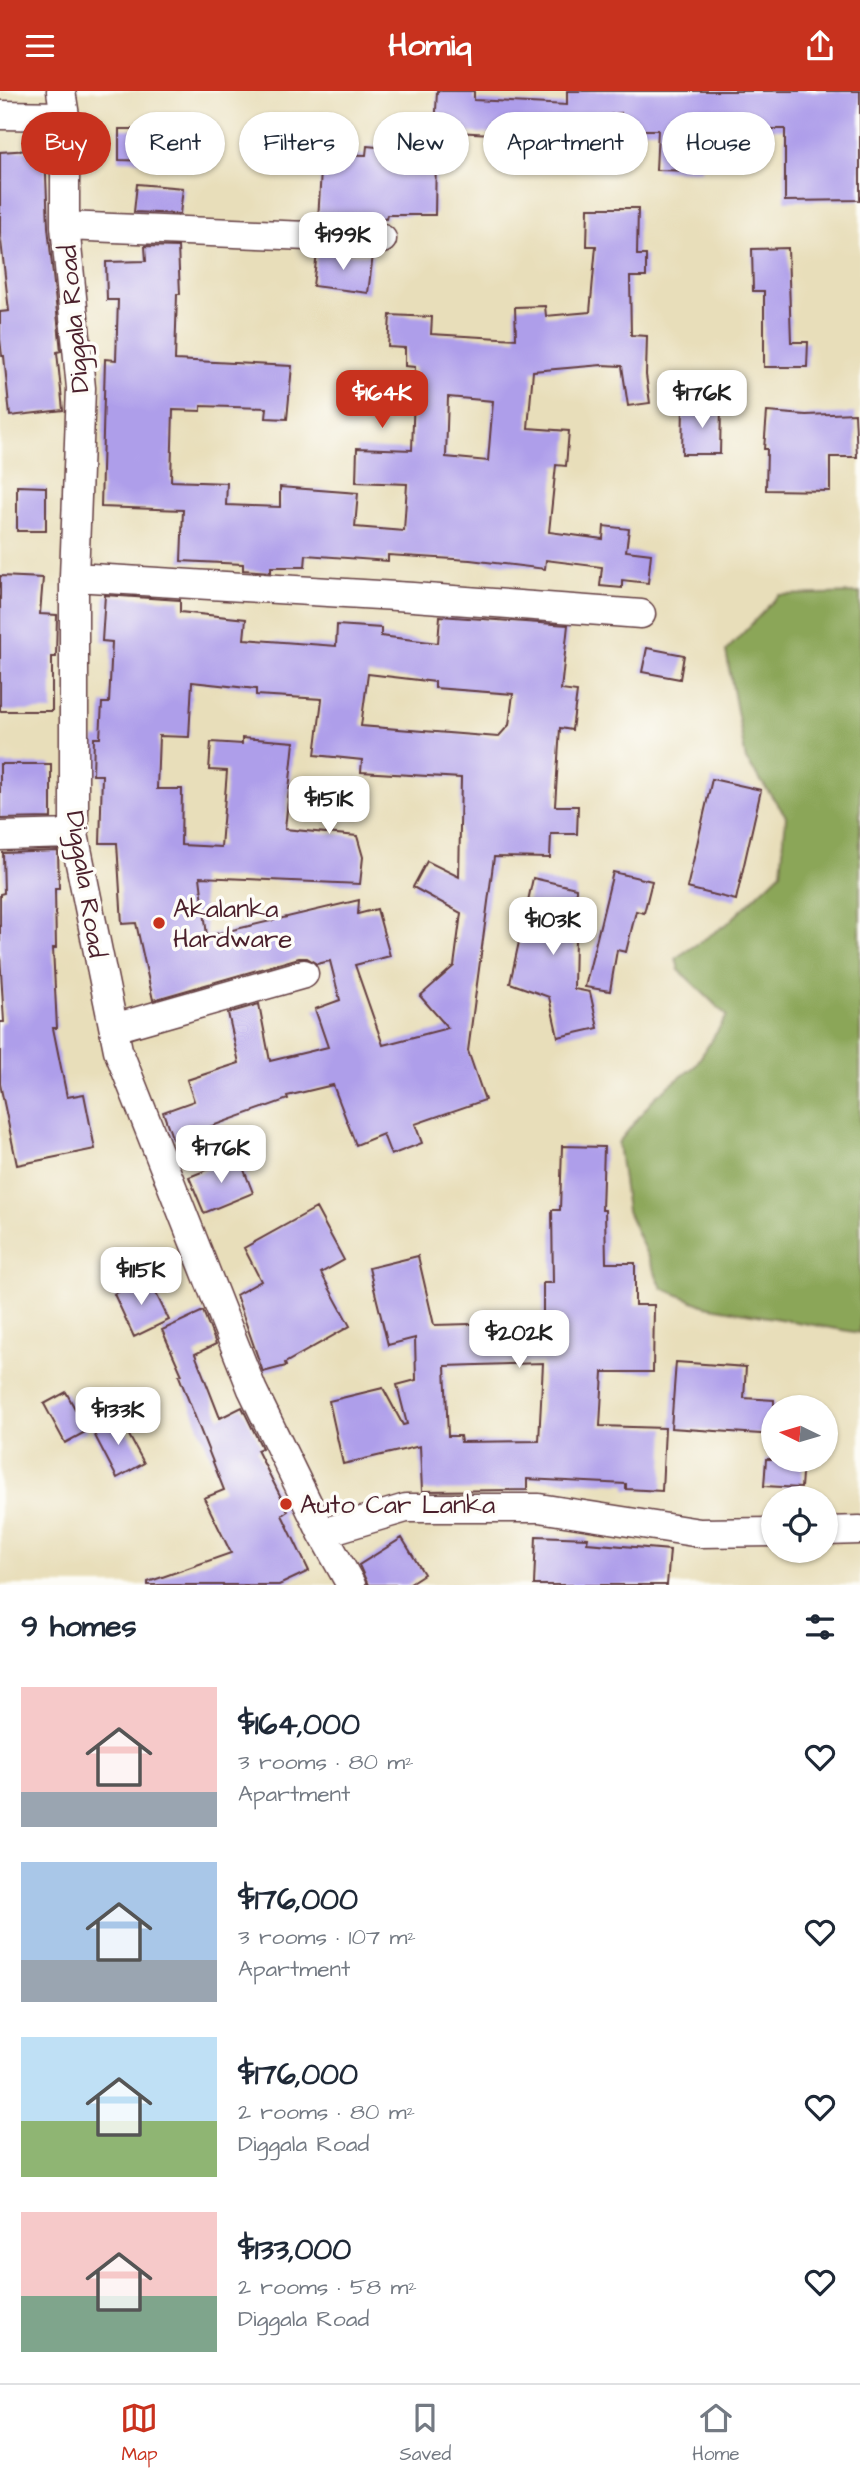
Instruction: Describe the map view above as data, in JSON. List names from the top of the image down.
{
  "streets": {
    "street": ["Diggala Road"]
  },
  "places": ["Akalanka Hardware", "Auto Car Lanka"],
  "north": "left",
  "page": {
    "header": "Homiq",
    "chip": [
      "Buy",
      "Rent",
      "Filters",
      "New",
      "Apartment",
      "House"
    ],
    "price": [
      "$199K",
      "$164K",
      "$176K",
      "$151K",
      "$103K",
      "$176K",
      "$115K",
      "$202K",
      "$133K"
    ],
    "heading": "9 homes",
    "list": [
      {
        "name": "$164,000",
        "note": "3 rooms · 80 m² · Apartment"
      },
      {
        "name": "$176,000",
        "note": "3 rooms · 107 m² · Apartment"
      },
      {
        "name": "$176,000",
        "note": "2 rooms · 80 m² · Diggala Road"
      },
      {
        "name": "$133,000",
        "note": "2 rooms · 58 m² · Diggala Road"
      }
    ],
    "tabs": ["Map", "Saved", "Home"]
  }
}
